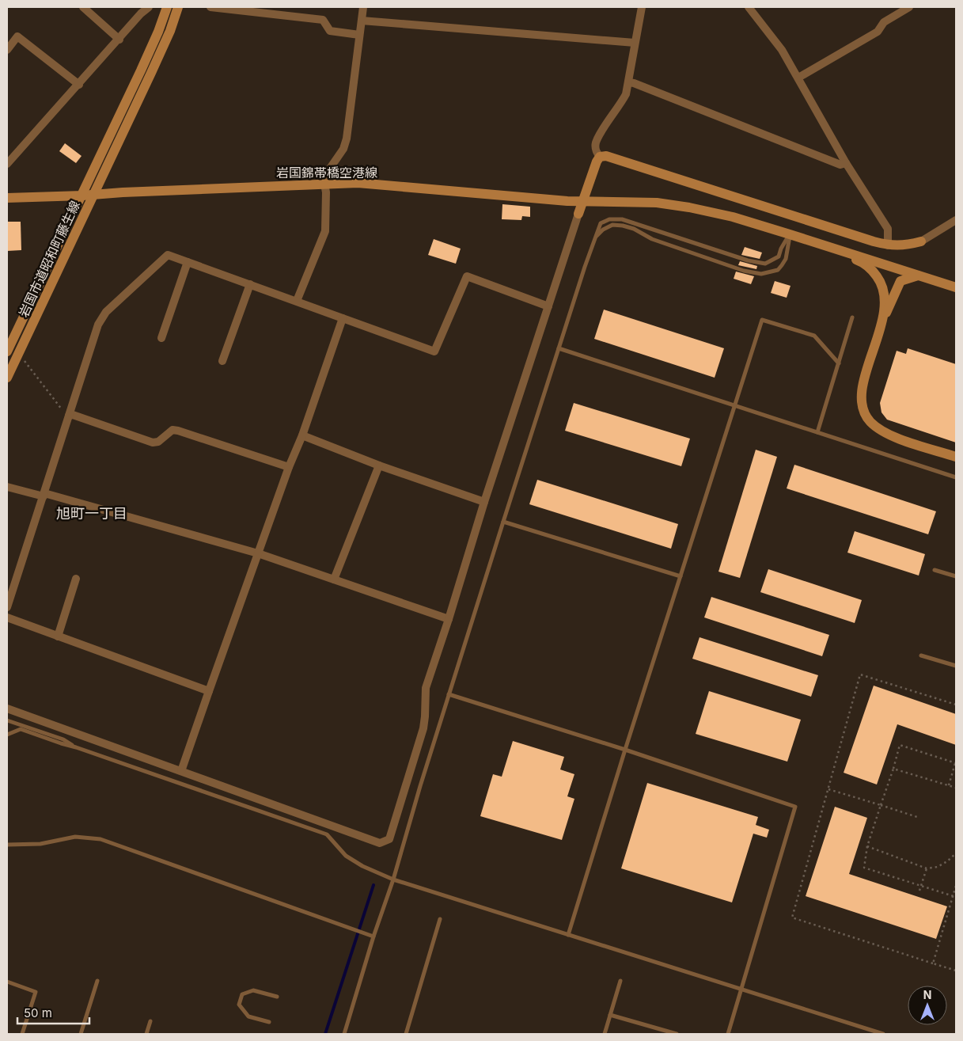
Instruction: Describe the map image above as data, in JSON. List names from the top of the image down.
{
  "streets": {
    "street": ["岩国錦帯橋空港線", "岩国市道昭和町藤生線"]
  },
  "crossings": [
    ["岩国錦帯橋空港線", "岩国市道昭和町藤生線"]
  ],
  "districts": ["旭町一丁目"],
  "scale_bar": "50 m",
  "north": "top"
}
